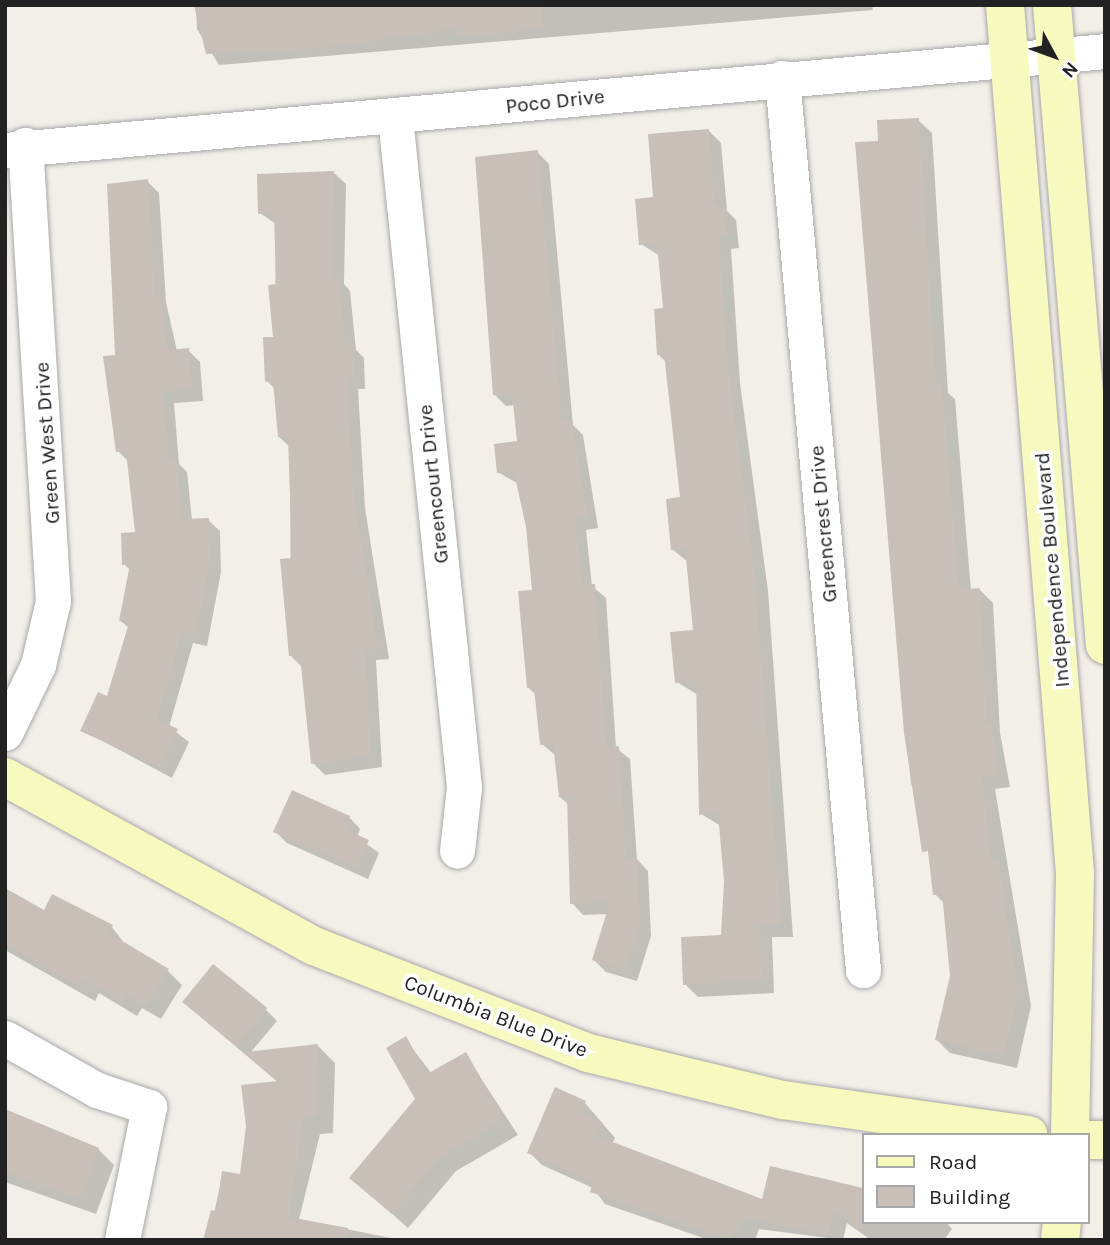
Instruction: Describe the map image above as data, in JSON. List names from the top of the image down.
{
  "streets": {
    "main road": ["Independence Boulevard", "Columbia Blue Drive"],
    "street": [
      "Poco Drive",
      "Green West Drive",
      "Greencourt Drive",
      "Greencrest Drive"
    ]
  },
  "crossings": [
    ["Poco Drive", "Green West Drive"],
    ["Poco Drive", "Greencourt Drive"],
    ["Poco Drive", "Greencrest Drive"],
    ["Poco Drive", "Independence Boulevard"]
  ],
  "legend": ["Road", "Building"],
  "north": "bottom right"
}
